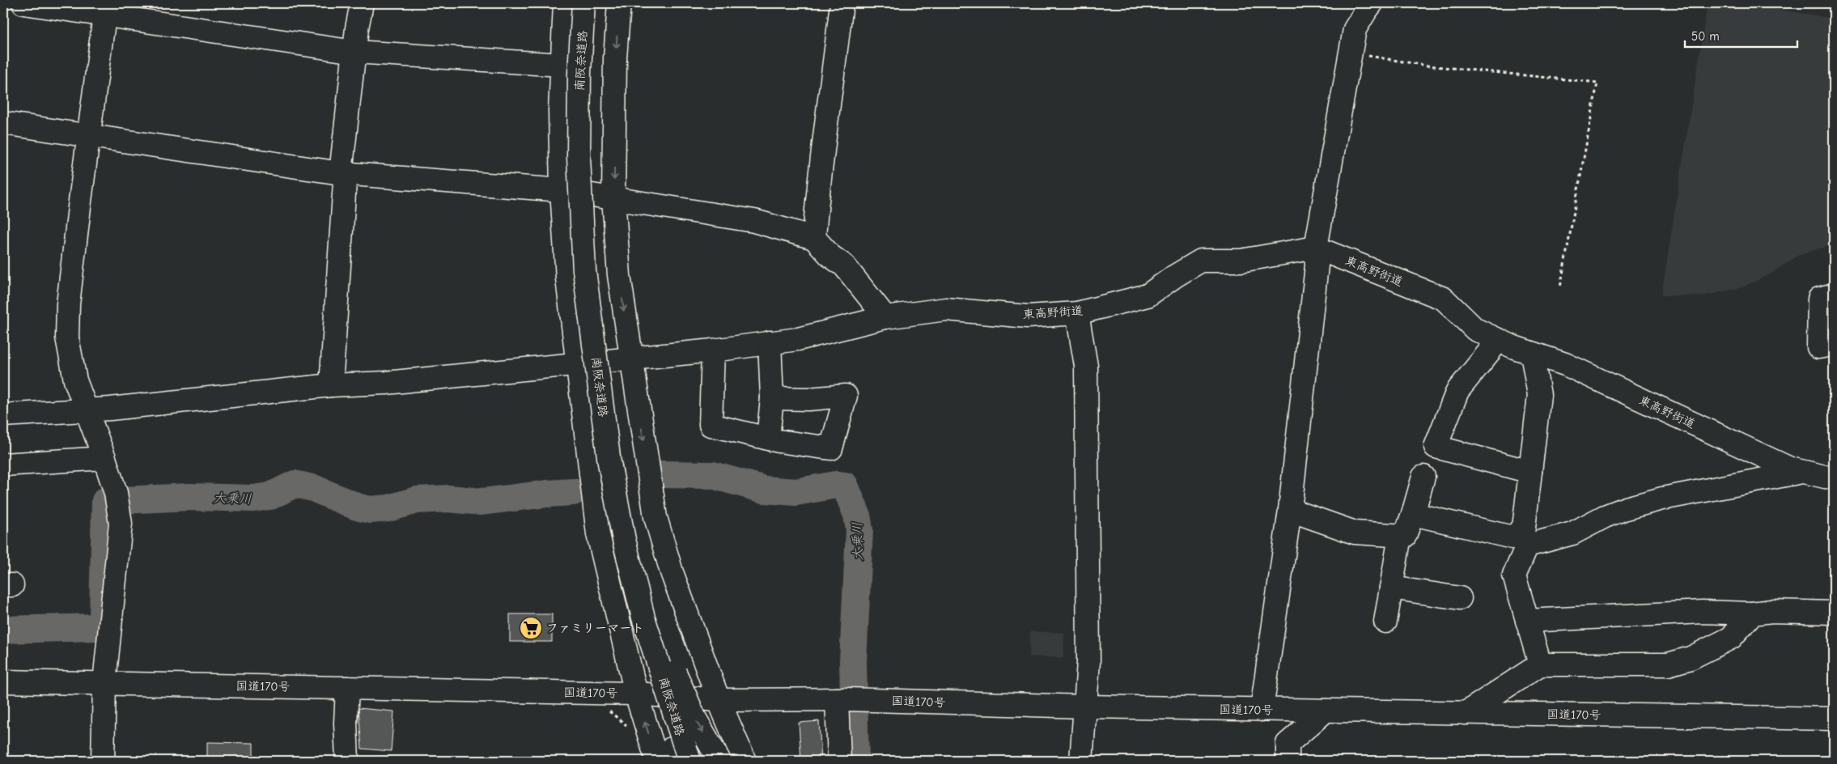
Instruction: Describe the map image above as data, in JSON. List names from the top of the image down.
{
  "streets": {
    "main road": ["南阪奈道路", "東高野街道", "国道170号"]
  },
  "water": ["大乗川"],
  "places": {
    "supermarket": ["ファミリーマート"]
  },
  "scale_bar": "50 m"
}
